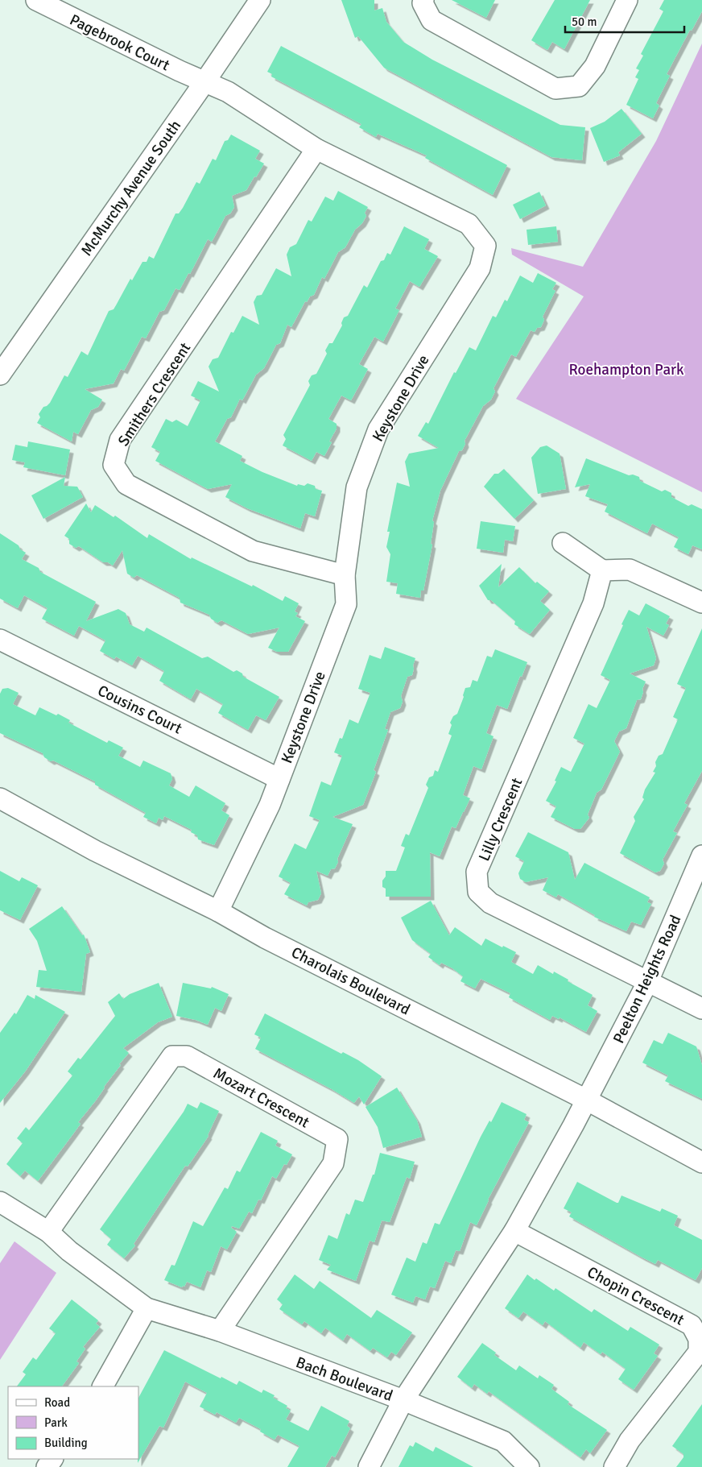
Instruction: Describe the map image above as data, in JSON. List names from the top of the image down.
{
  "streets": {
    "street": [
      "Pagebrook Court",
      "McMurchy Avenue South",
      "Smithers Crescent",
      "Keystone Drive",
      "Cousins Court",
      "Lilly Crescent",
      "Peelton Heights Road",
      "Charolais Boulevard",
      "Mozart Crescent",
      "Chopin Crescent",
      "Bach Boulevard"
    ]
  },
  "crossings": [
    ["Pagebrook Court", "McMurchy Avenue South"],
    ["Pagebrook Court", "Keystone Drive"],
    ["McMurchy Avenue South", "Keystone Drive"],
    ["Smithers Crescent", "Keystone Drive"],
    ["Keystone Drive", "Cousins Court"],
    ["Keystone Drive", "Charolais Boulevard"],
    ["Lilly Crescent", "Peelton Heights Road"],
    ["Peelton Heights Road", "Charolais Boulevard"],
    ["Peelton Heights Road", "Bach Boulevard"],
    ["Charolais Boulevard", "Bach Boulevard"],
    ["Mozart Crescent", "Bach Boulevard"],
    ["Chopin Crescent", "Bach Boulevard"]
  ],
  "parks": ["Roehampton Park"],
  "legend": ["Road", "Park", "Building"],
  "scale_bar": "50 m"
}
